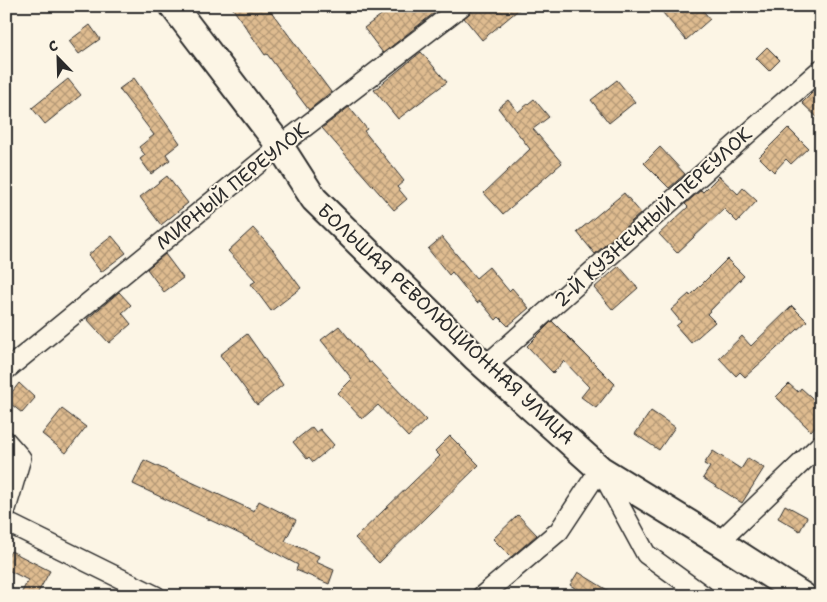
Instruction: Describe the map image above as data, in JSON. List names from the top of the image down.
{
  "streets": {
    "street": ["МИРНЫЙ ПЕРЕУЛОК", "2-Й КУЗНЕЧНЫЙ ПЕРЕУЛОК", "БОЛЬШАЯ РЕВОЛЮЦИОННАЯ УЛИЦА"]
  },
  "crossings": [
    ["МИРНЫЙ ПЕРЕУЛОК", "БОЛЬШАЯ РЕВОЛЮЦИОННАЯ УЛИЦА"],
    ["2-Й КУЗНЕЧНЫЙ ПЕРЕУЛОК", "БОЛЬШАЯ РЕВОЛЮЦИОННАЯ УЛИЦА"]
  ],
  "north": "top left"
}
